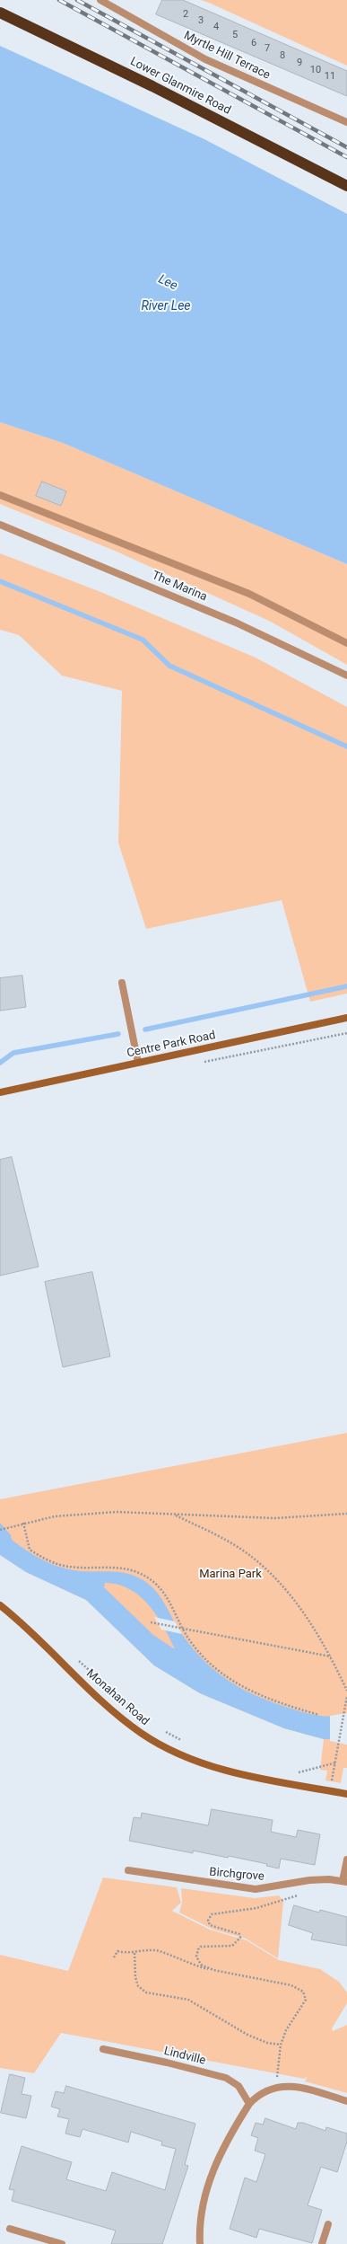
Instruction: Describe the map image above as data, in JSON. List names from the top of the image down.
{
  "streets": {
    "highway": ["Lower Glanmire Road"],
    "street": [
      "Myrtle Hill Terrace",
      "The Marina",
      "Centre Park Road",
      "Monahan Road",
      "Birchgrove",
      "Lindville"
    ]
  },
  "water": ["Lee", "River Lee"],
  "parks": ["Marina Park"],
  "house_numbers": [
    "2",
    "3",
    "4",
    "5",
    "6",
    "7",
    "8",
    "9",
    "10",
    "11"
  ]
}
